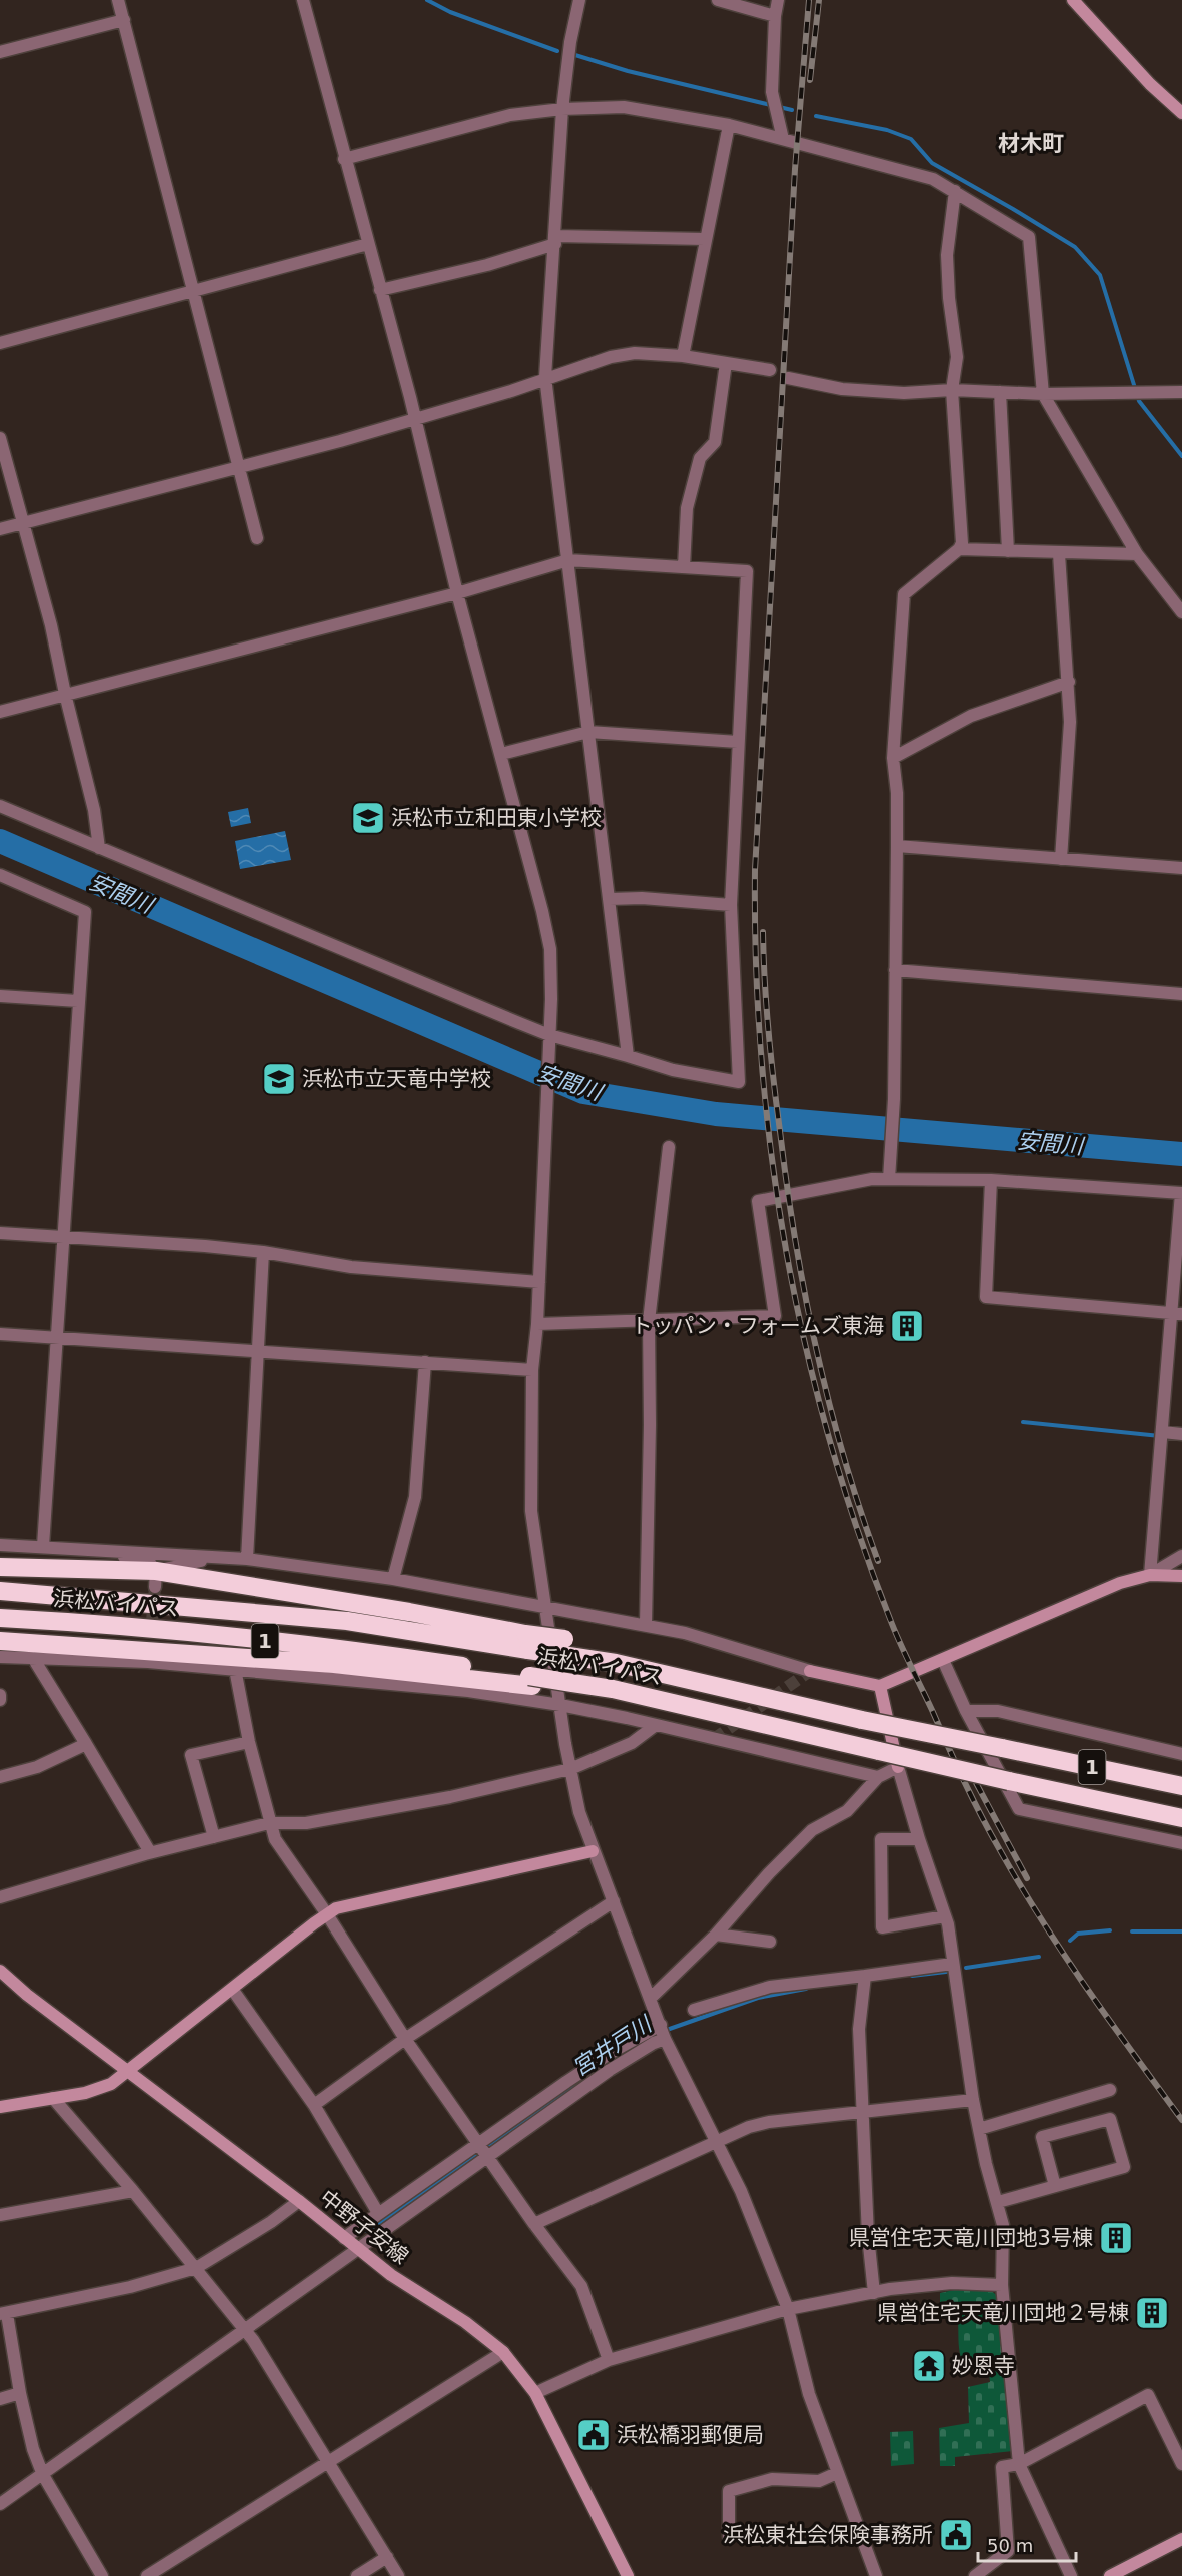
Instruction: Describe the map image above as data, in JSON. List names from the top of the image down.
{
  "streets": {
    "highway": ["浜松バイパス", "1"],
    "street": ["中野子安線"]
  },
  "districts": ["材木町"],
  "water": ["安間川", "宮井戸川"],
  "places": {
    "school or university": ["浜松市立和田東小学校", "浜松市立天竜中学校"],
    "building": ["トッパン・フォームズ東海", "県営住宅天竜川団地3号棟", "県営住宅天竜川団地２号棟"],
    "temple": ["妙恩寺"],
    "public building": ["浜松橋羽郵便局", "浜松東社会保険事務所"]
  },
  "scale_bar": "50 m"
}
